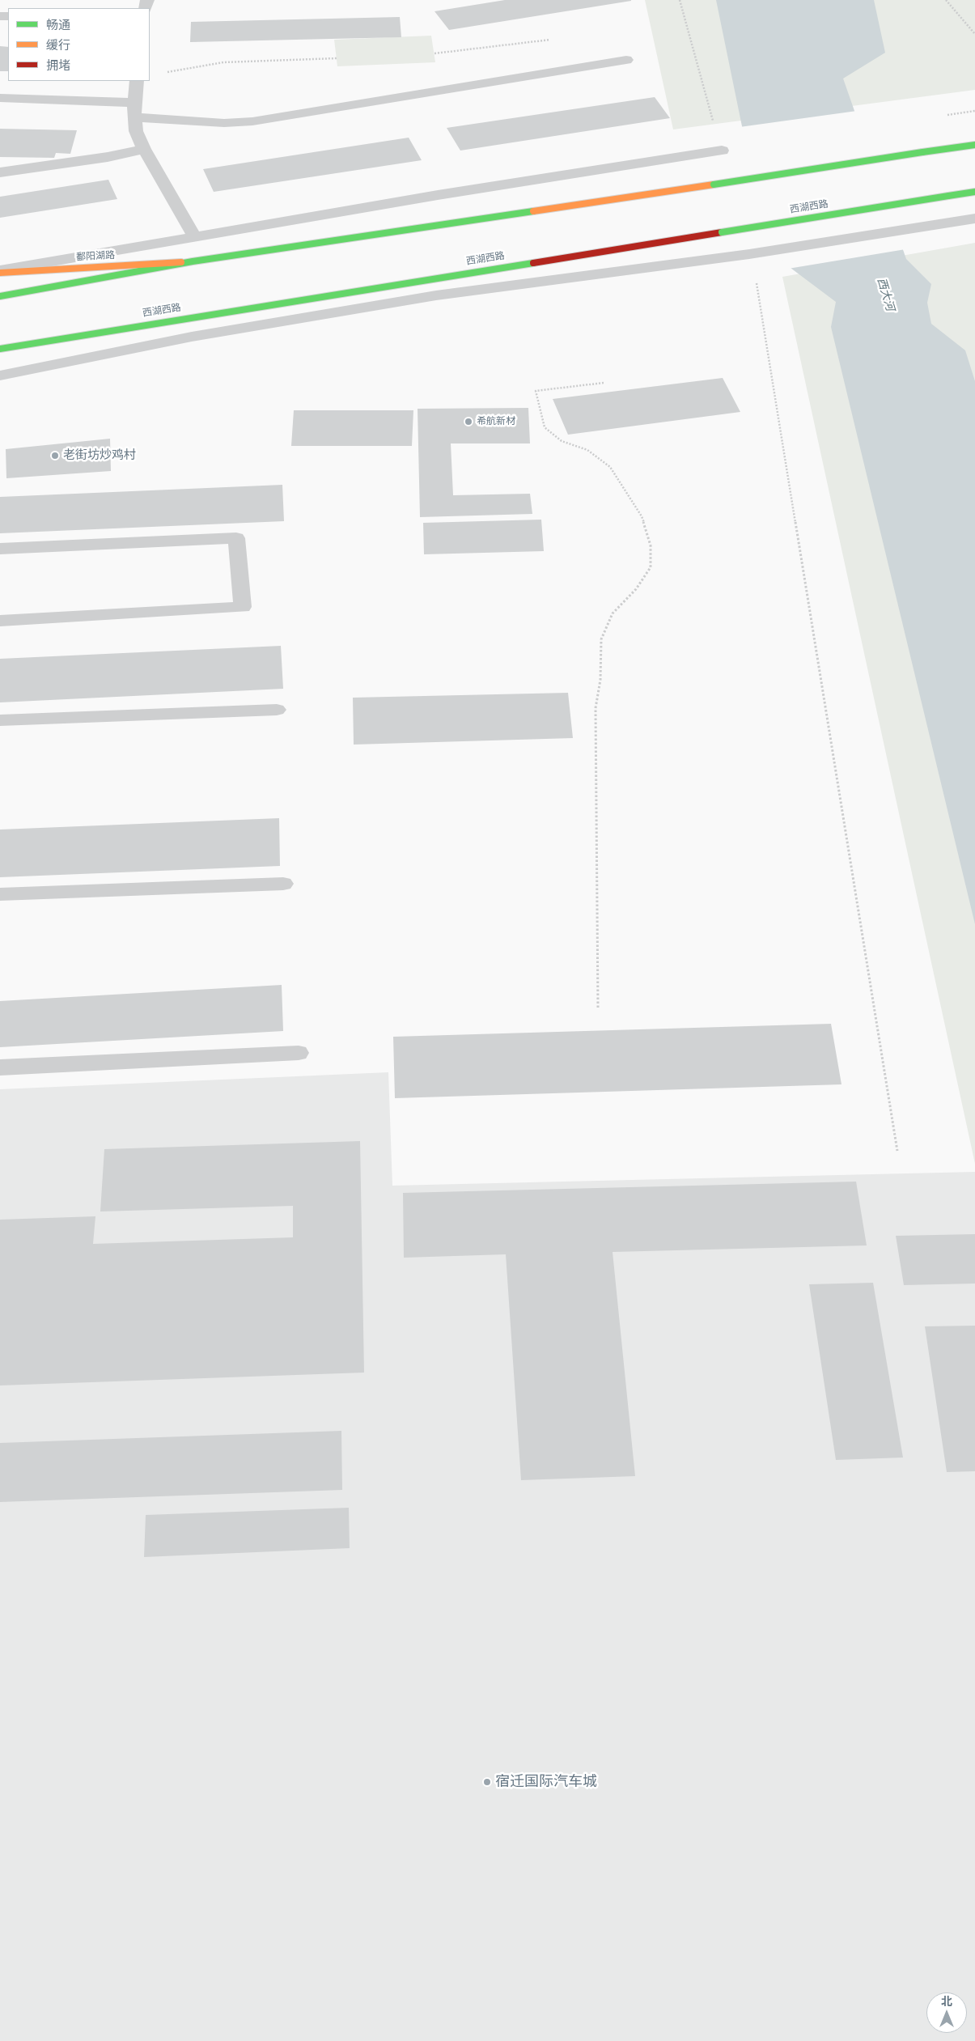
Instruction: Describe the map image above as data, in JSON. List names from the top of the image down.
{
  "streets": {
    "main road": ["西湖西路", "鄱阳湖路"]
  },
  "water": ["西大河"],
  "places": ["希航新材", "老街坊炒鸡村", "宿迁国际汽车城"],
  "legend": ["畅通", "缓行", "拥堵"],
  "north": "top"
}
